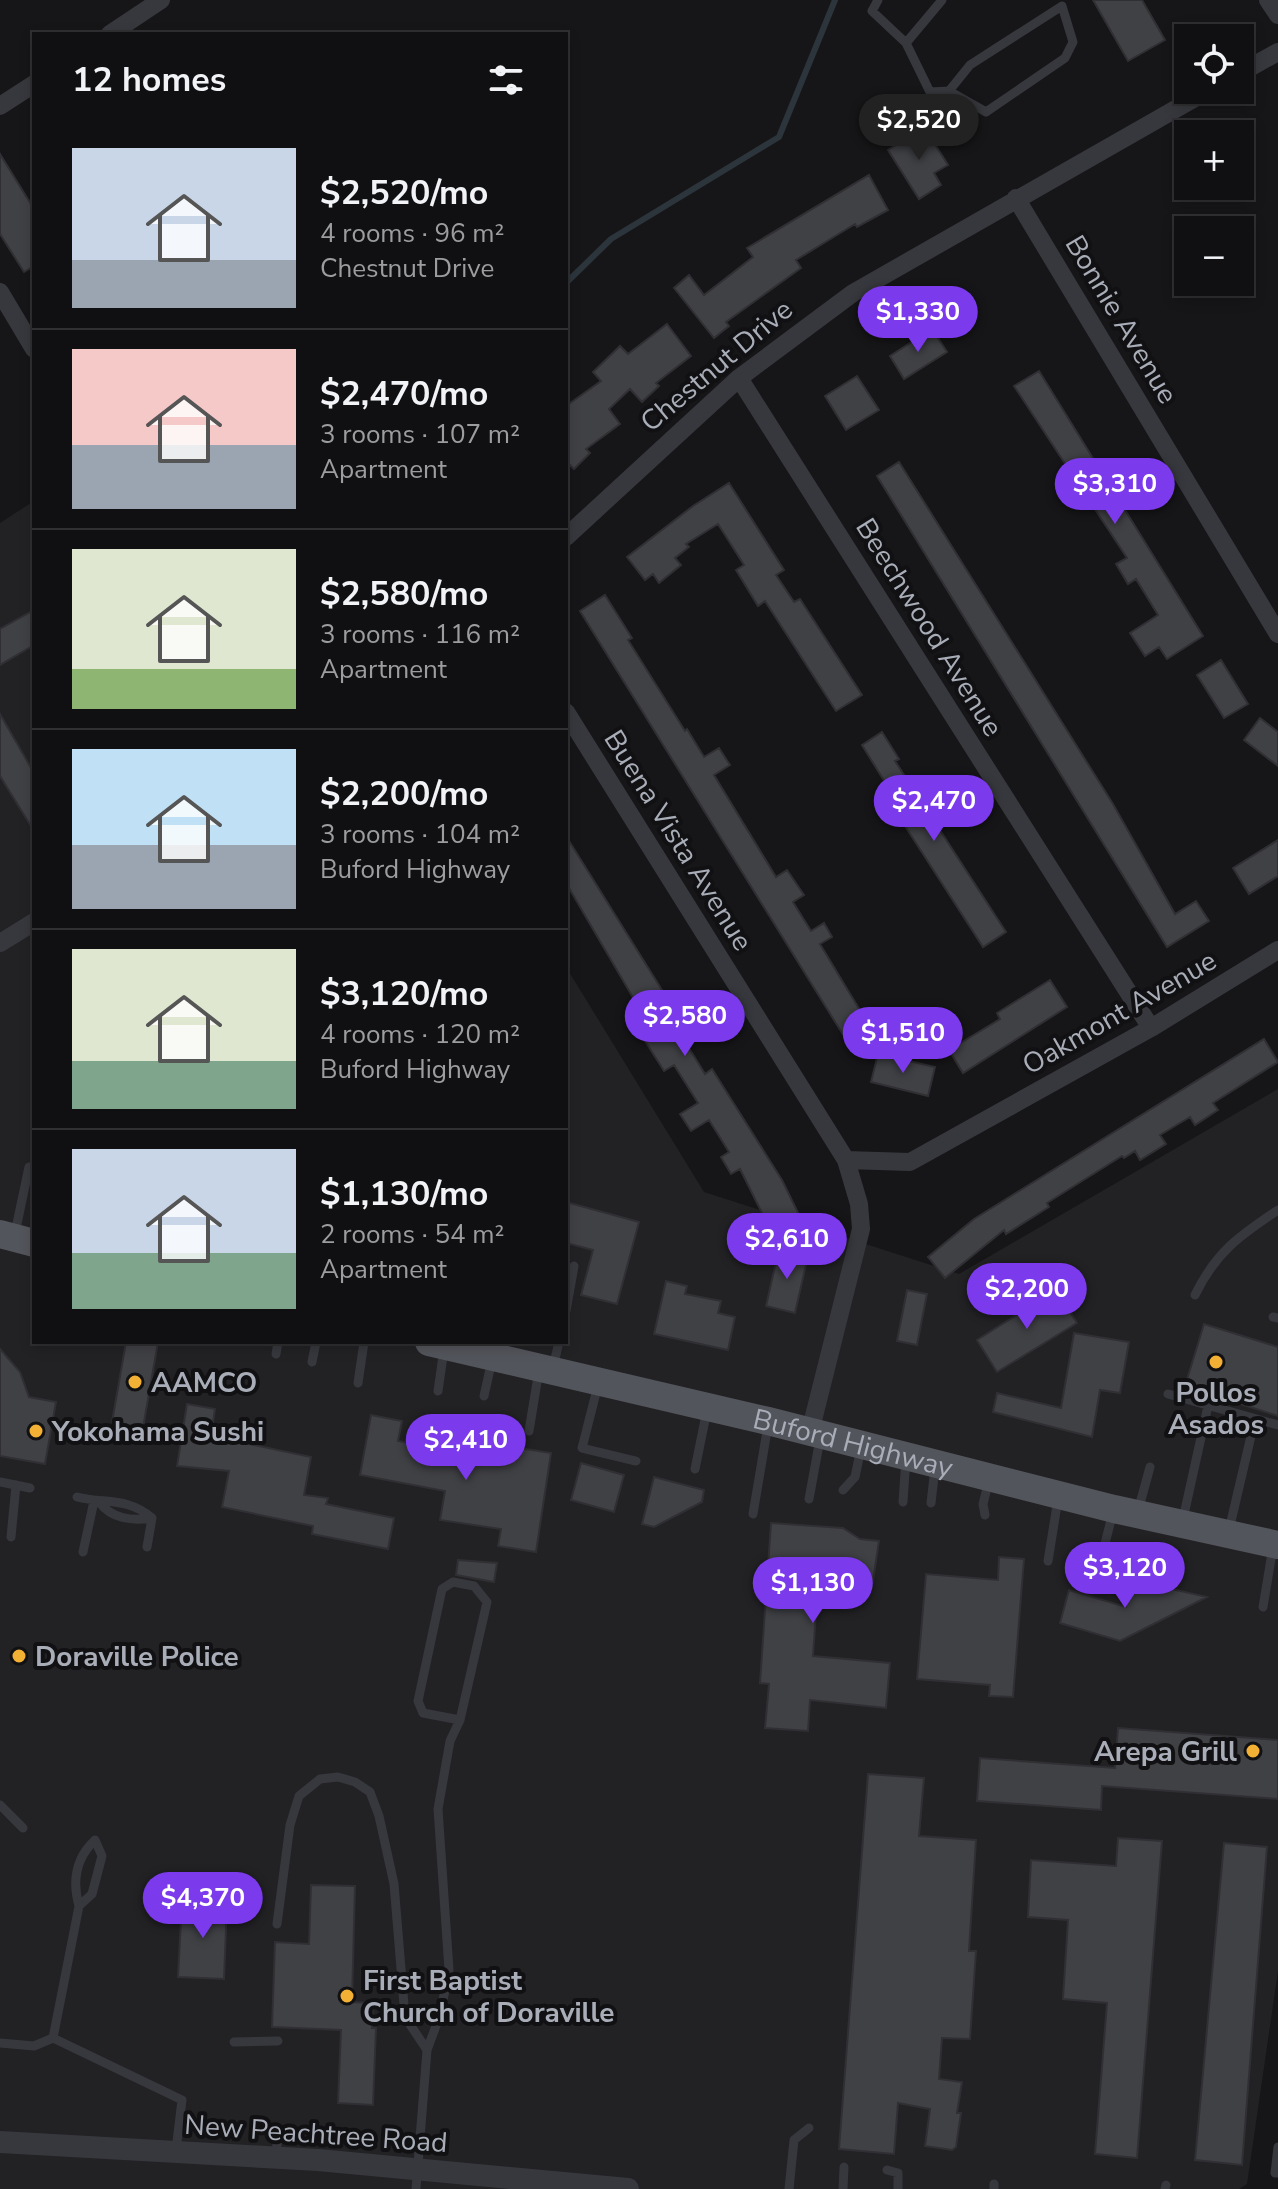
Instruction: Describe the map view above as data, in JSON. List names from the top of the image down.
{
  "streets": {
    "main road": ["Buford Highway"],
    "street": [
      "Bonnie Avenue",
      "Chestnut Drive",
      "Beechwood Avenue",
      "Buena Vista Avenue",
      "Oakmont Avenue",
      "New Peachtree Road"
    ]
  },
  "crossings": [
    ["Bonnie Avenue", "Chestnut Drive"],
    ["Chestnut Drive", "Beechwood Avenue"],
    ["Beechwood Avenue", "Oakmont Avenue"],
    ["Buena Vista Avenue", "Oakmont Avenue"]
  ],
  "places": [
    "Pollos Asados",
    "AAMCO",
    "Yokohama Sushi",
    "Doraville Police",
    "Arepa Grill",
    "First Baptist Church of Doraville"
  ],
  "page": {
    "map_buttons": ["+", "−"],
    "heading": "12 homes",
    "price": [
      "$2,520",
      "$1,330",
      "$3,310",
      "$2,470",
      "$2,580",
      "$1,510",
      "$2,610",
      "$2,200",
      "$2,410",
      "$3,120",
      "$1,130",
      "$4,370"
    ],
    "list": [
      {
        "name": "$2,520/mo",
        "note": "4 rooms · 96 m² · Chestnut Drive"
      },
      {
        "name": "$2,470/mo",
        "note": "3 rooms · 107 m² · Apartment"
      },
      {
        "name": "$2,580/mo",
        "note": "3 rooms · 116 m² · Apartment"
      },
      {
        "name": "$2,200/mo",
        "note": "3 rooms · 104 m² · Buford Highway"
      },
      {
        "name": "$3,120/mo",
        "note": "4 rooms · 120 m² · Buford Highway"
      },
      {
        "name": "$1,130/mo",
        "note": "2 rooms · 54 m² · Apartment"
      }
    ]
  }
}
